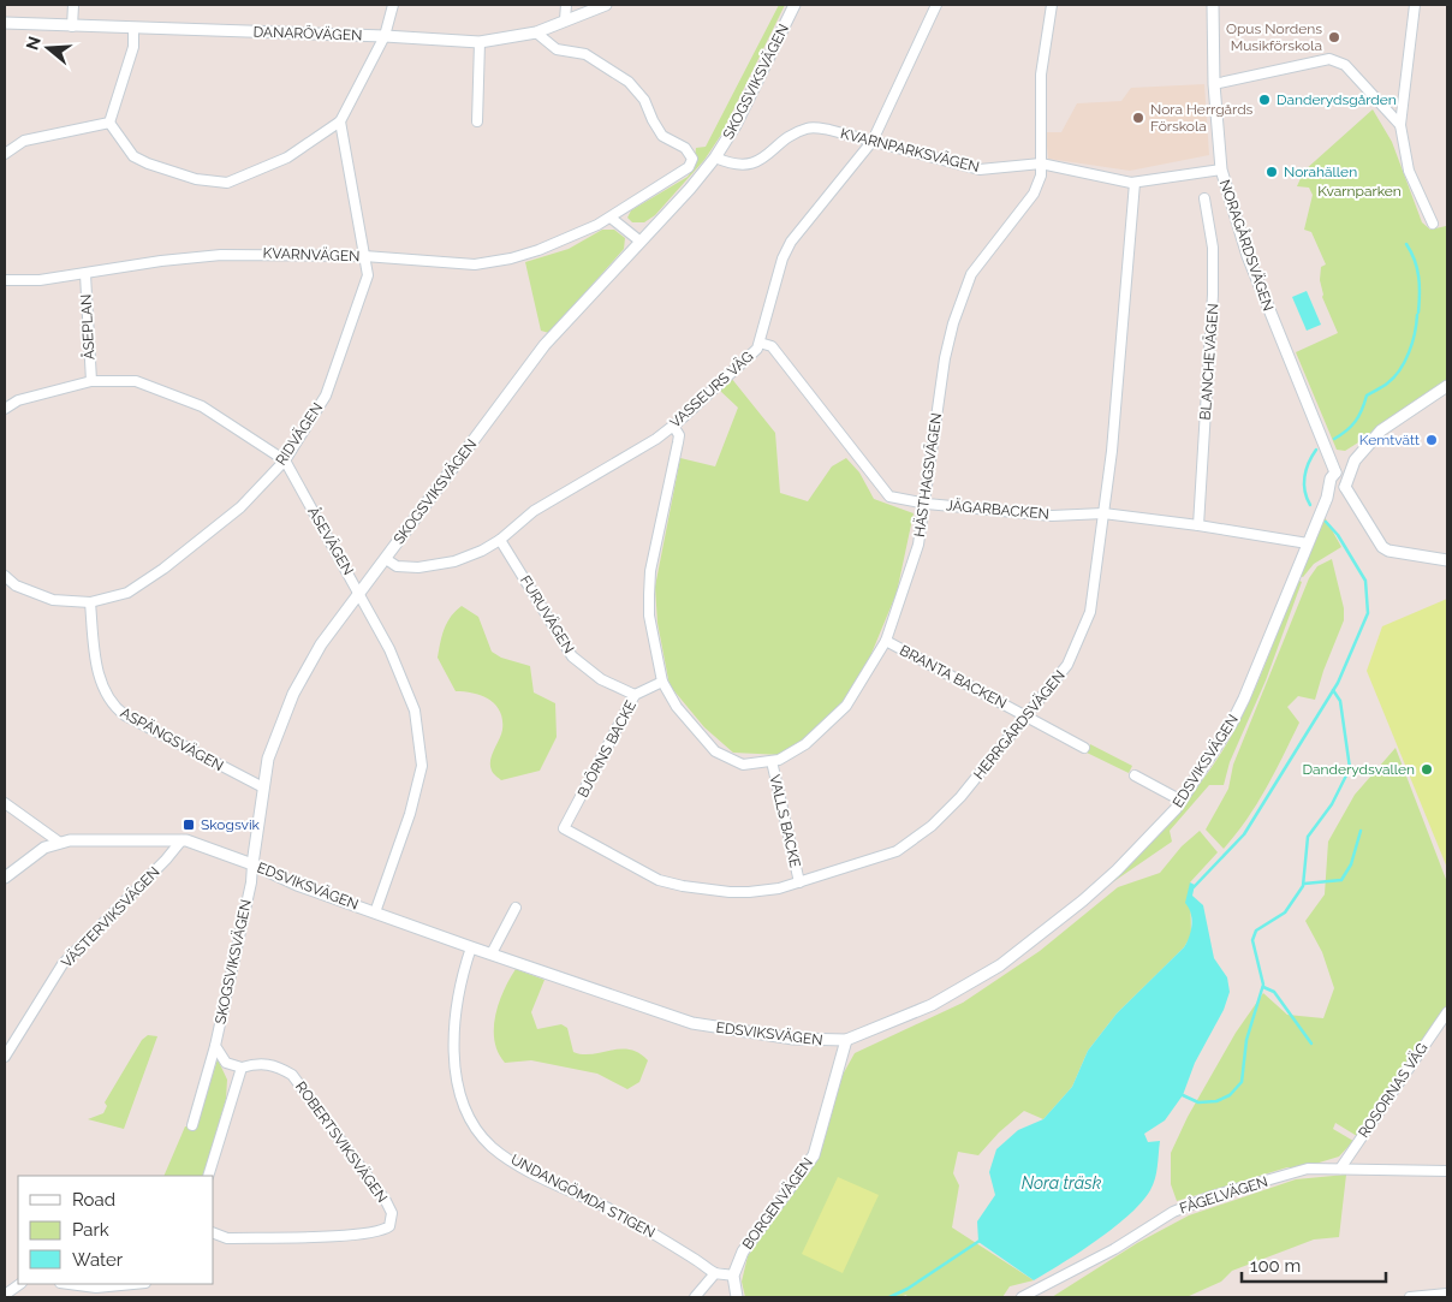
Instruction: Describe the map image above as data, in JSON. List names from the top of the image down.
{
  "streets": {
    "street": [
      "DANARÖVÄGEN",
      "SKOGSVIKSVÄGEN",
      "KVARNPARKSVÄGEN",
      "NORAGÅRDSVÄGEN",
      "KVARNVÄGEN",
      "ÅSEPLAN",
      "BLANCHEVÄGEN",
      "VASSEURS VÄG",
      "RIDVÄGEN",
      "HÄSTHAGSVÄGEN",
      "JÄGARBACKEN",
      "ÅSEVÄGEN",
      "FURUVÄGEN",
      "BRANTA BACKEN",
      "HERRGÅRDSVÄGEN",
      "ASPÄNGSVÄGEN",
      "BJÖRNS BACKE",
      "EDSVIKSVÄGEN",
      "VALLS BACKE",
      "VÄSTERVIKSVÄGEN",
      "ROSORNAS VÄG",
      "ROBERTSVIKSVÄGEN",
      "FÅGELVÄGEN",
      "UNDANGÖMDA STIGEN",
      "BORGENVÄGEN"
    ]
  },
  "crossings": [
    ["DANARÖVÄGEN", "KVARNVÄGEN"],
    ["SKOGSVIKSVÄGEN", "KVARNPARKSVÄGEN"],
    ["SKOGSVIKSVÄGEN", "VASSEURS VÄG"],
    ["SKOGSVIKSVÄGEN", "ÅSEVÄGEN"],
    ["SKOGSVIKSVÄGEN", "ASPÄNGSVÄGEN"],
    ["SKOGSVIKSVÄGEN", "EDSVIKSVÄGEN"],
    ["KVARNPARKSVÄGEN", "NORAGÅRDSVÄGEN"],
    ["KVARNPARKSVÄGEN", "VASSEURS VÄG"],
    ["KVARNPARKSVÄGEN", "HÄSTHAGSVÄGEN"],
    ["KVARNPARKSVÄGEN", "HERRGÅRDSVÄGEN"],
    ["NORAGÅRDSVÄGEN", "EDSVIKSVÄGEN"],
    ["KVARNVÄGEN", "ÅSEPLAN"],
    ["KVARNVÄGEN", "RIDVÄGEN"],
    ["ÅSEPLAN", "ÅSEVÄGEN"],
    ["BLANCHEVÄGEN", "JÄGARBACKEN"],
    ["VASSEURS VÄG", "HÄSTHAGSVÄGEN"],
    ["VASSEURS VÄG", "JÄGARBACKEN"],
    ["VASSEURS VÄG", "FURUVÄGEN"],
    ["RIDVÄGEN", "ÅSEVÄGEN"],
    ["RIDVÄGEN", "ASPÄNGSVÄGEN"],
    ["HÄSTHAGSVÄGEN", "JÄGARBACKEN"],
    ["HÄSTHAGSVÄGEN", "BRANTA BACKEN"],
    ["HÄSTHAGSVÄGEN", "BJÖRNS BACKE"],
    ["HÄSTHAGSVÄGEN", "VALLS BACKE"],
    ["JÄGARBACKEN", "HERRGÅRDSVÄGEN"],
    ["JÄGARBACKEN", "EDSVIKSVÄGEN"],
    ["ÅSEVÄGEN", "EDSVIKSVÄGEN"],
    ["FURUVÄGEN", "BJÖRNS BACKE"],
    ["BRANTA BACKEN", "HERRGÅRDSVÄGEN"],
    ["HERRGÅRDSVÄGEN", "BJÖRNS BACKE"],
    ["HERRGÅRDSVÄGEN", "VALLS BACKE"],
    ["EDSVIKSVÄGEN", "VÄSTERVIKSVÄGEN"],
    ["EDSVIKSVÄGEN", "UNDANGÖMDA STIGEN"],
    ["EDSVIKSVÄGEN", "BORGENVÄGEN"],
    ["ROSORNAS VÄG", "FÅGELVÄGEN"],
    ["UNDANGÖMDA STIGEN", "BORGENVÄGEN"]
  ],
  "water": ["Nora träsk"],
  "parks": ["Kvarnparken"],
  "places": {
    "other": [
      "Opus Nordens Musikförskola",
      "Danderydsgården",
      "Nora Herrgårds Förskola",
      "Norahällen",
      "Kemtvätt",
      "Danderydsvallen"
    ],
    "transit": ["Skogsvik"]
  },
  "legend": ["Road", "Park", "Water"],
  "scale_bar": "100 m",
  "north": "left"
}
